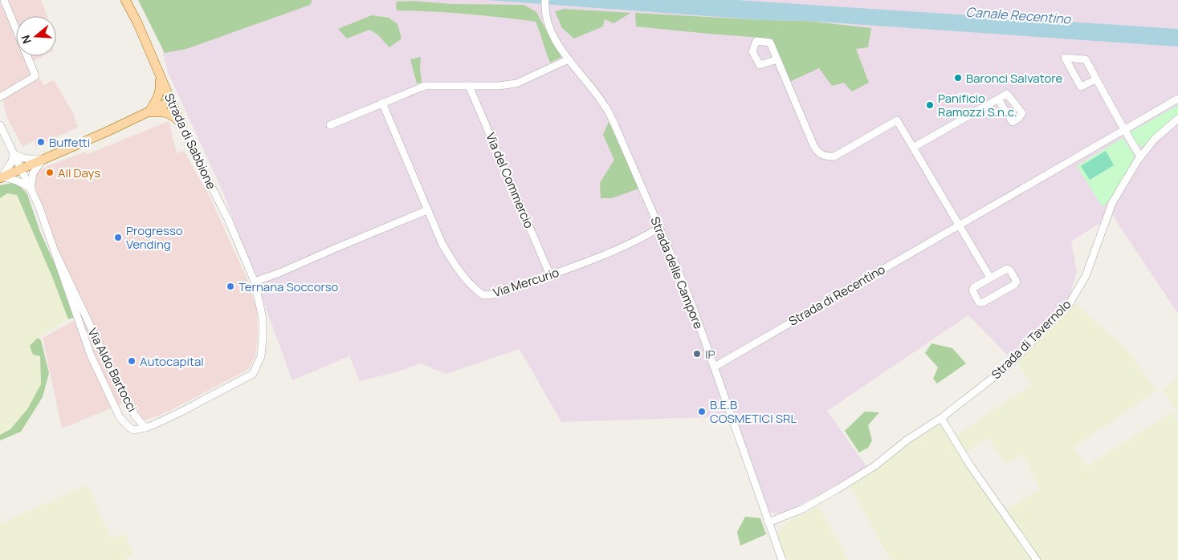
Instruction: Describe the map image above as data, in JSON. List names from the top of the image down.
{
  "streets": {
    "main road": ["Strada di Sabbione"],
    "street": [
      "Via del Commercio",
      "Strada delle Campore",
      "Via Mercurio",
      "Strada di Recentino",
      "Strada di Tavernolo",
      "Via Aldo Bartocci"
    ]
  },
  "crossings": [
    ["Strada di Sabbione", "Via Aldo Bartocci"],
    ["Via del Commercio", "Via Mercurio"],
    ["Strada delle Campore", "Via Mercurio"],
    ["Strada delle Campore", "Strada di Recentino"],
    ["Strada delle Campore", "Strada di Tavernolo"]
  ],
  "water": ["Canale Recentino"],
  "places": [
    "Baronci Salvatore",
    "Panificio Ramozzi S.n.c.",
    "Buffetti",
    "All Days",
    "Progresso Vending",
    "Ternana Soccorso",
    "IP",
    "Autocapital",
    "B.E.B COSMETICI SRL"
  ],
  "north": "left"
}
